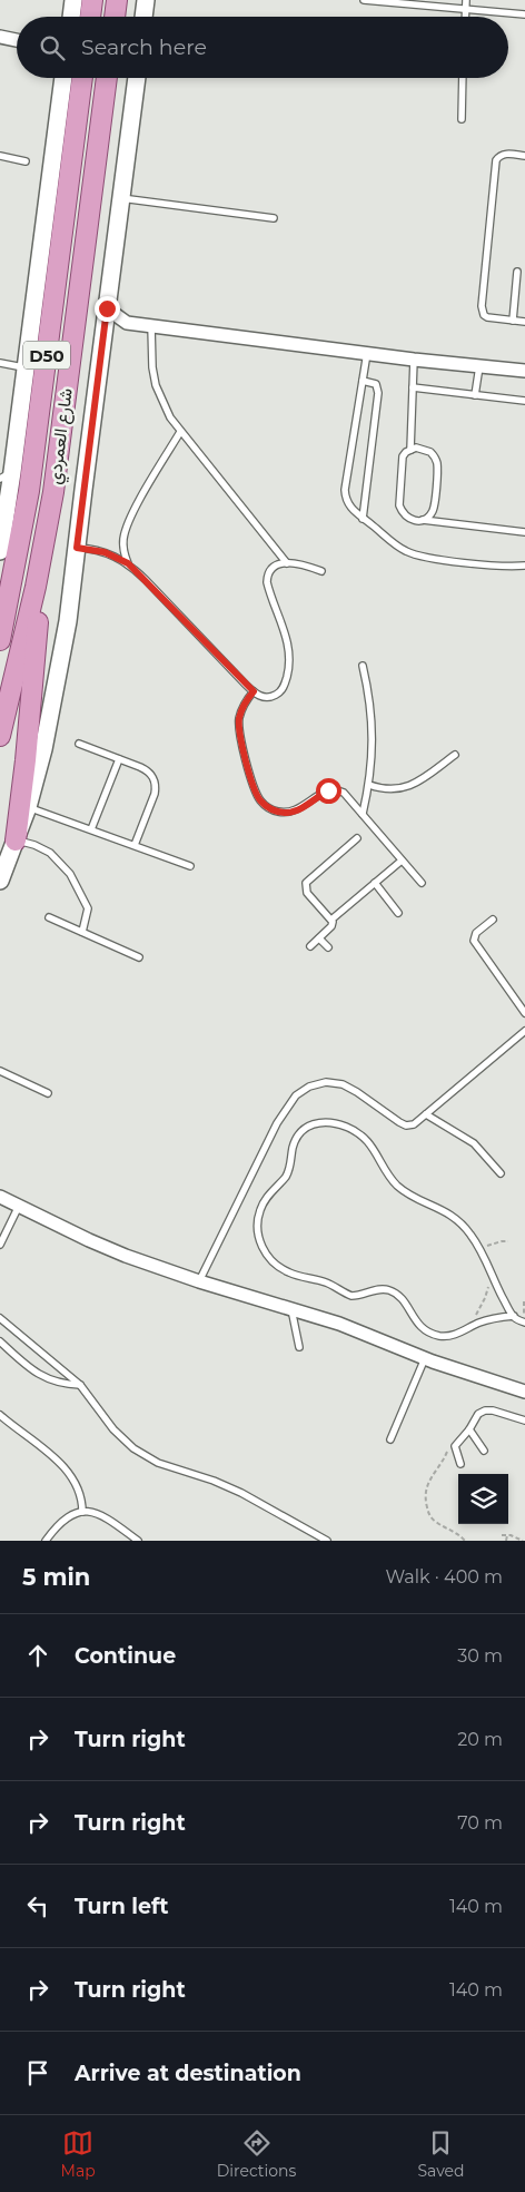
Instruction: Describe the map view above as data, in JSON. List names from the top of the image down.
{
  "streets": {
    "main road": ["D50", "شارع العمردي"]
  },
  "page": {
    "search": "Search here",
    "heading": ["5 min", "Walk · 400 m"],
    "list": [
      ["Continue", "30 m"],
      ["Turn right", "20 m"],
      ["Turn right", "70 m"],
      ["Turn left", "140 m"],
      ["Turn right", "140 m"],
      "Arrive at destination"
    ],
    "nav": ["Map", "Directions", "Saved"]
  }
}
